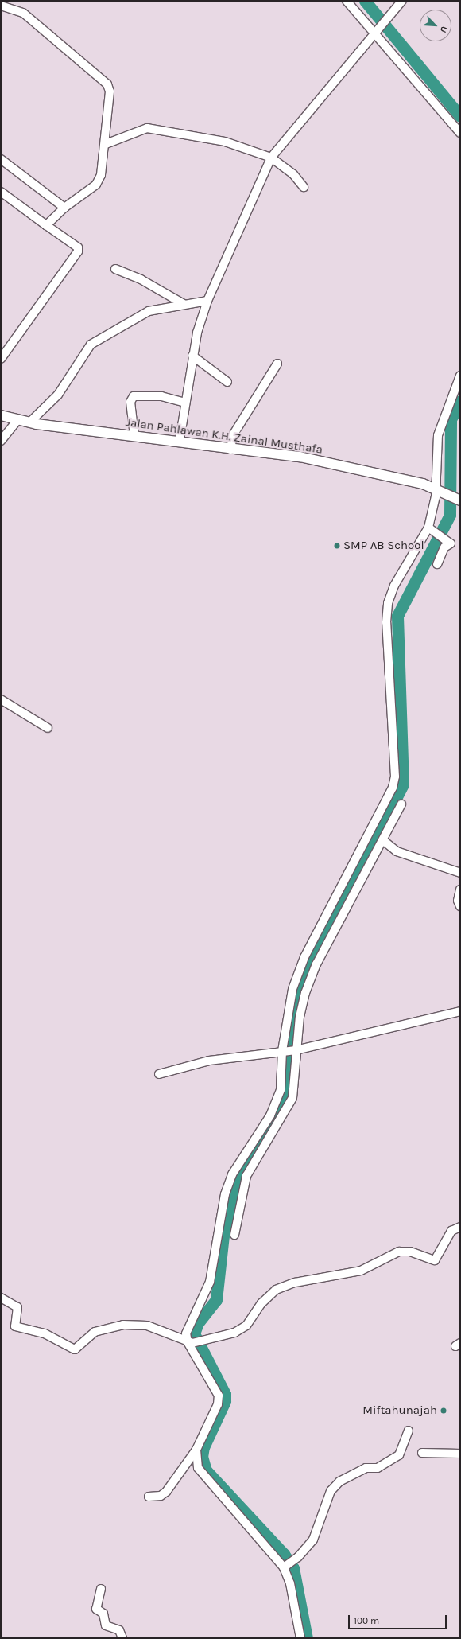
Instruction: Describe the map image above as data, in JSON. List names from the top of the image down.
{
  "streets": {
    "street": ["Jalan Pahlawan K.H. Zainal Musthafa"]
  },
  "places": ["SMP AB School", "Miftahunajah"],
  "scale_bar": "100 m",
  "north": "bottom right"
}
